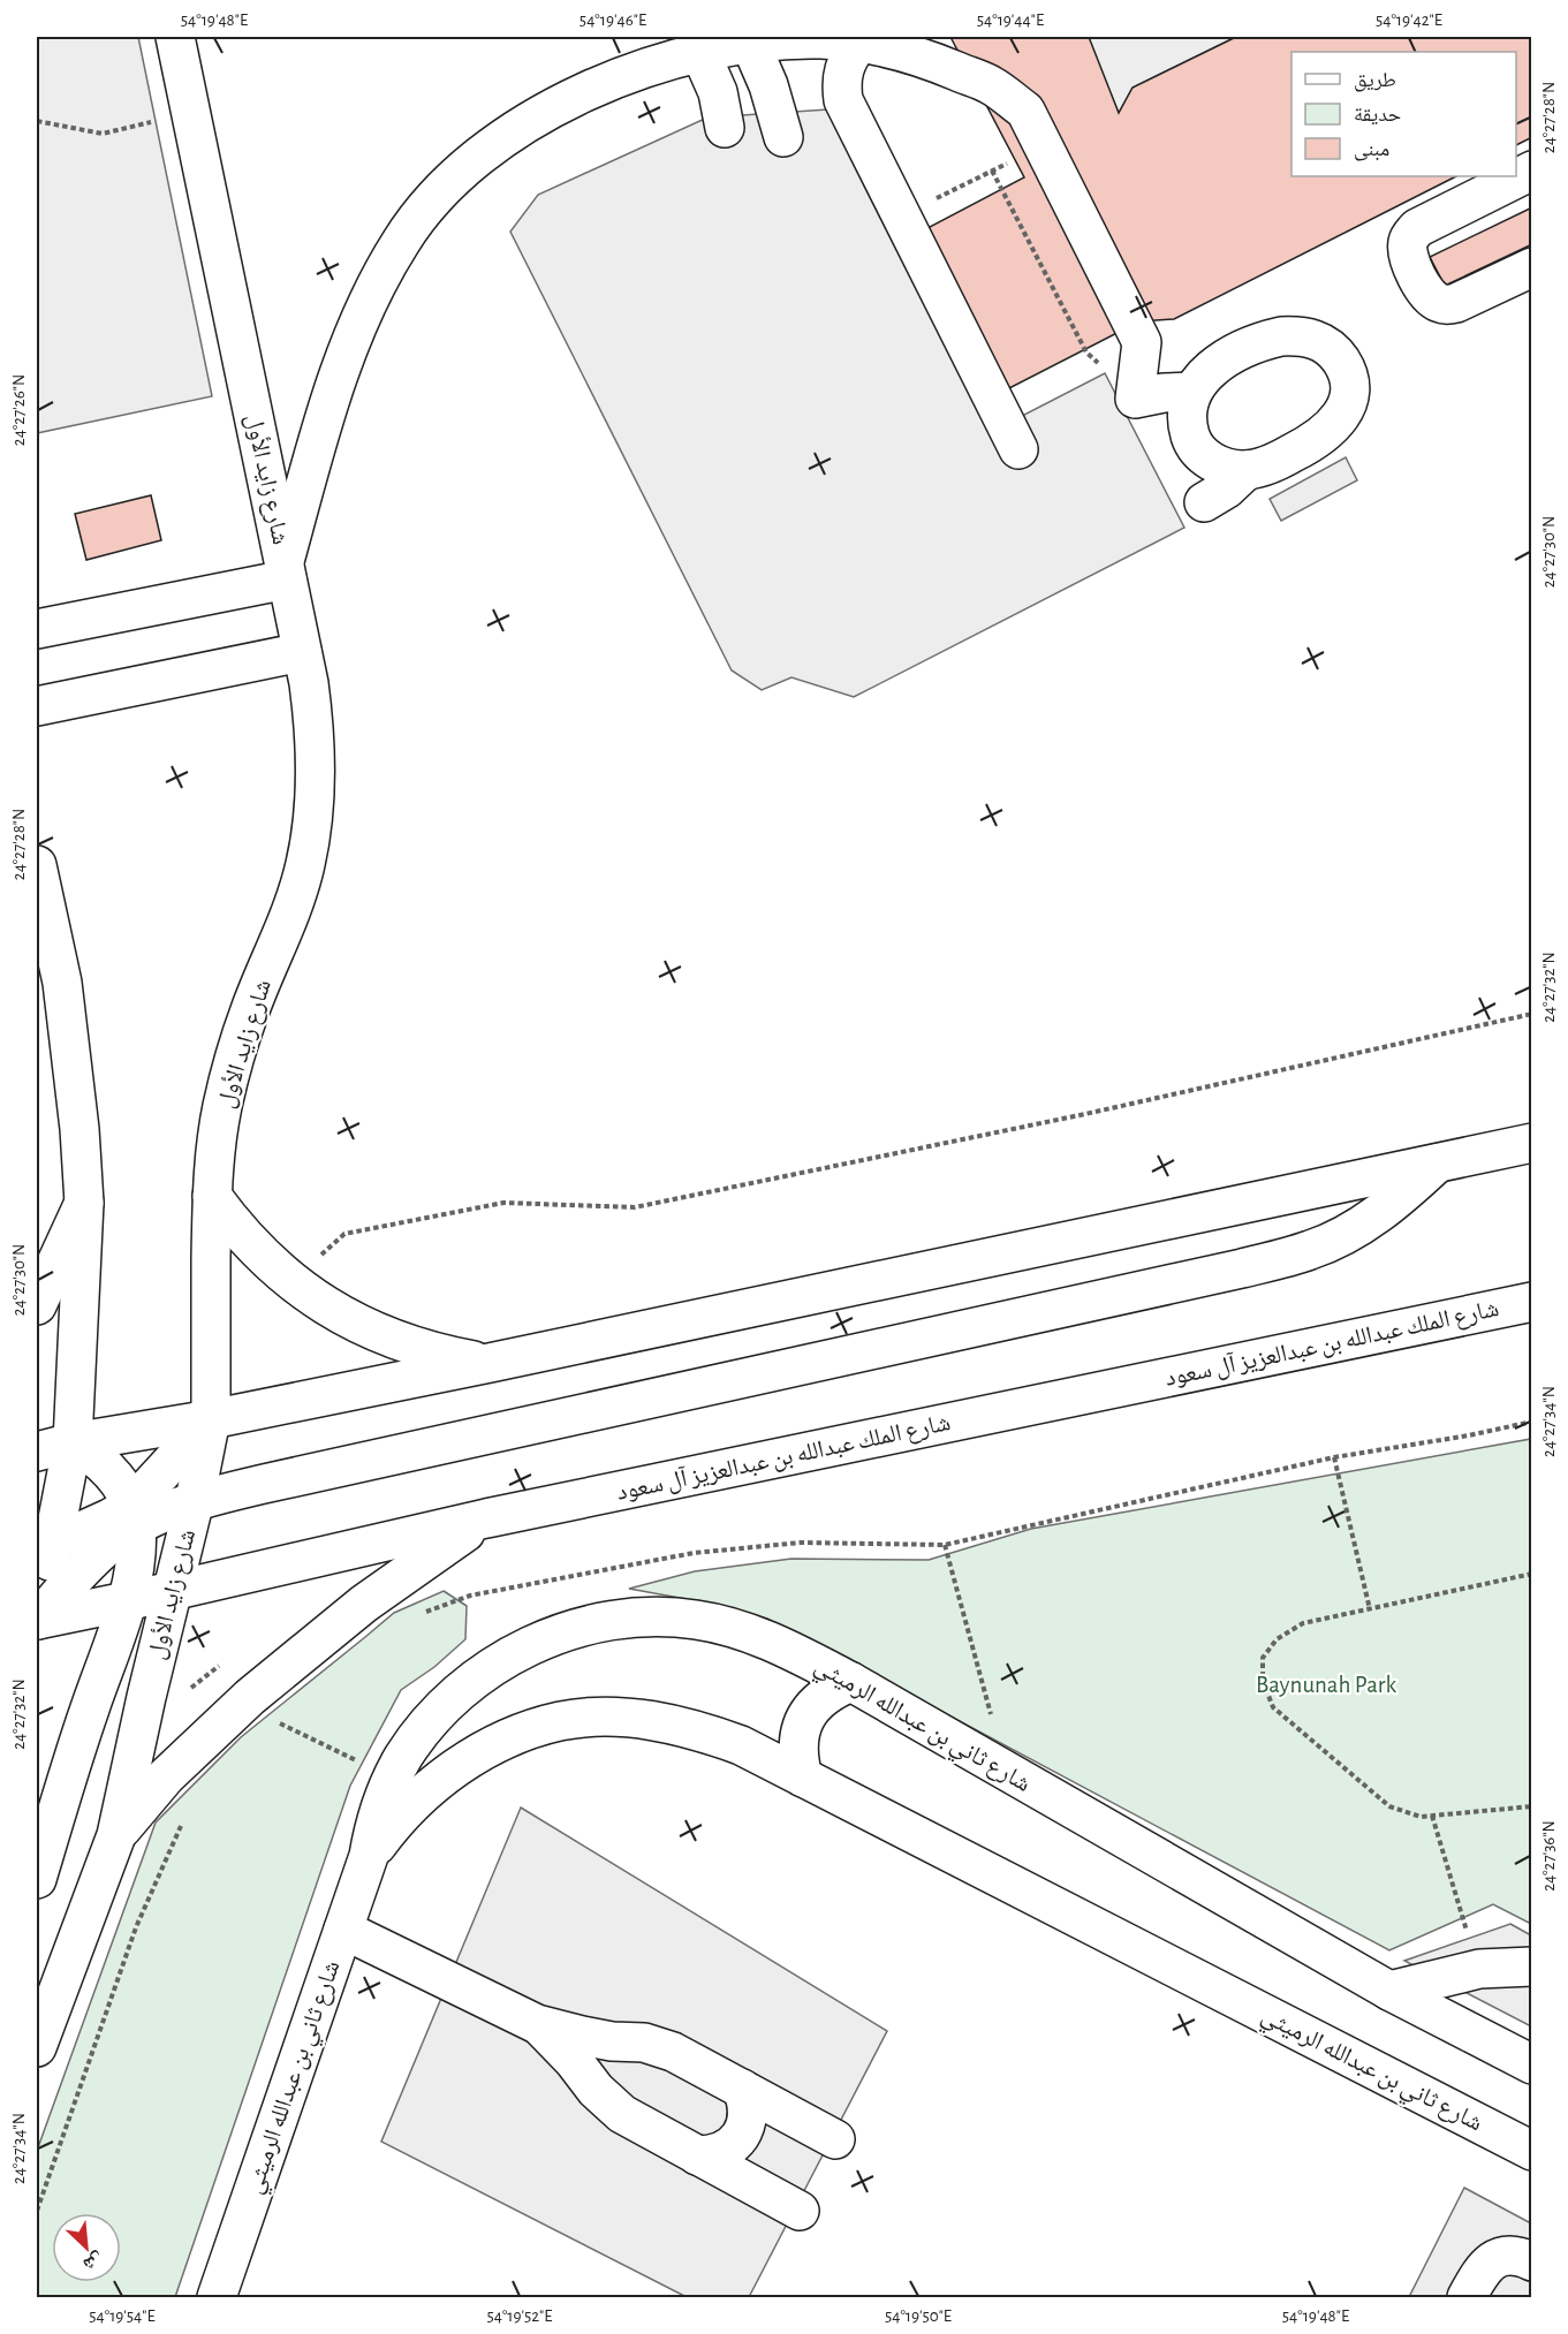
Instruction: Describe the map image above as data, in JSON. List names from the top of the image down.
{
  "streets": {
    "main road": ["شارع زايد الأول", "شارع الملك عبدالله بن عبدالعزيز آل سعود", "شارع ثاني بن عبدالله الرميثي"]
  },
  "crossings": [
    ["شارع زايد الأول", "شارع الملك عبدالله بن عبدالعزيز آل سعود"]
  ],
  "parks": ["Baynunah Park"],
  "legend": ["طريق", "حديقة", "مبنى"],
  "north": "bottom right",
  "coordinates": [
    "54°19'48\"E",
    "54°19'46\"E",
    "54°19'44\"E",
    "54°19'42\"E",
    "24°27'28\"N",
    "24°27'26\"N",
    "24°27'30\"N",
    "24°27'32\"N",
    "24°27'34\"N",
    "24°27'36\"N",
    "54°19'54\"E",
    "54°19'52\"E",
    "54°19'50\"E"
  ]
}
